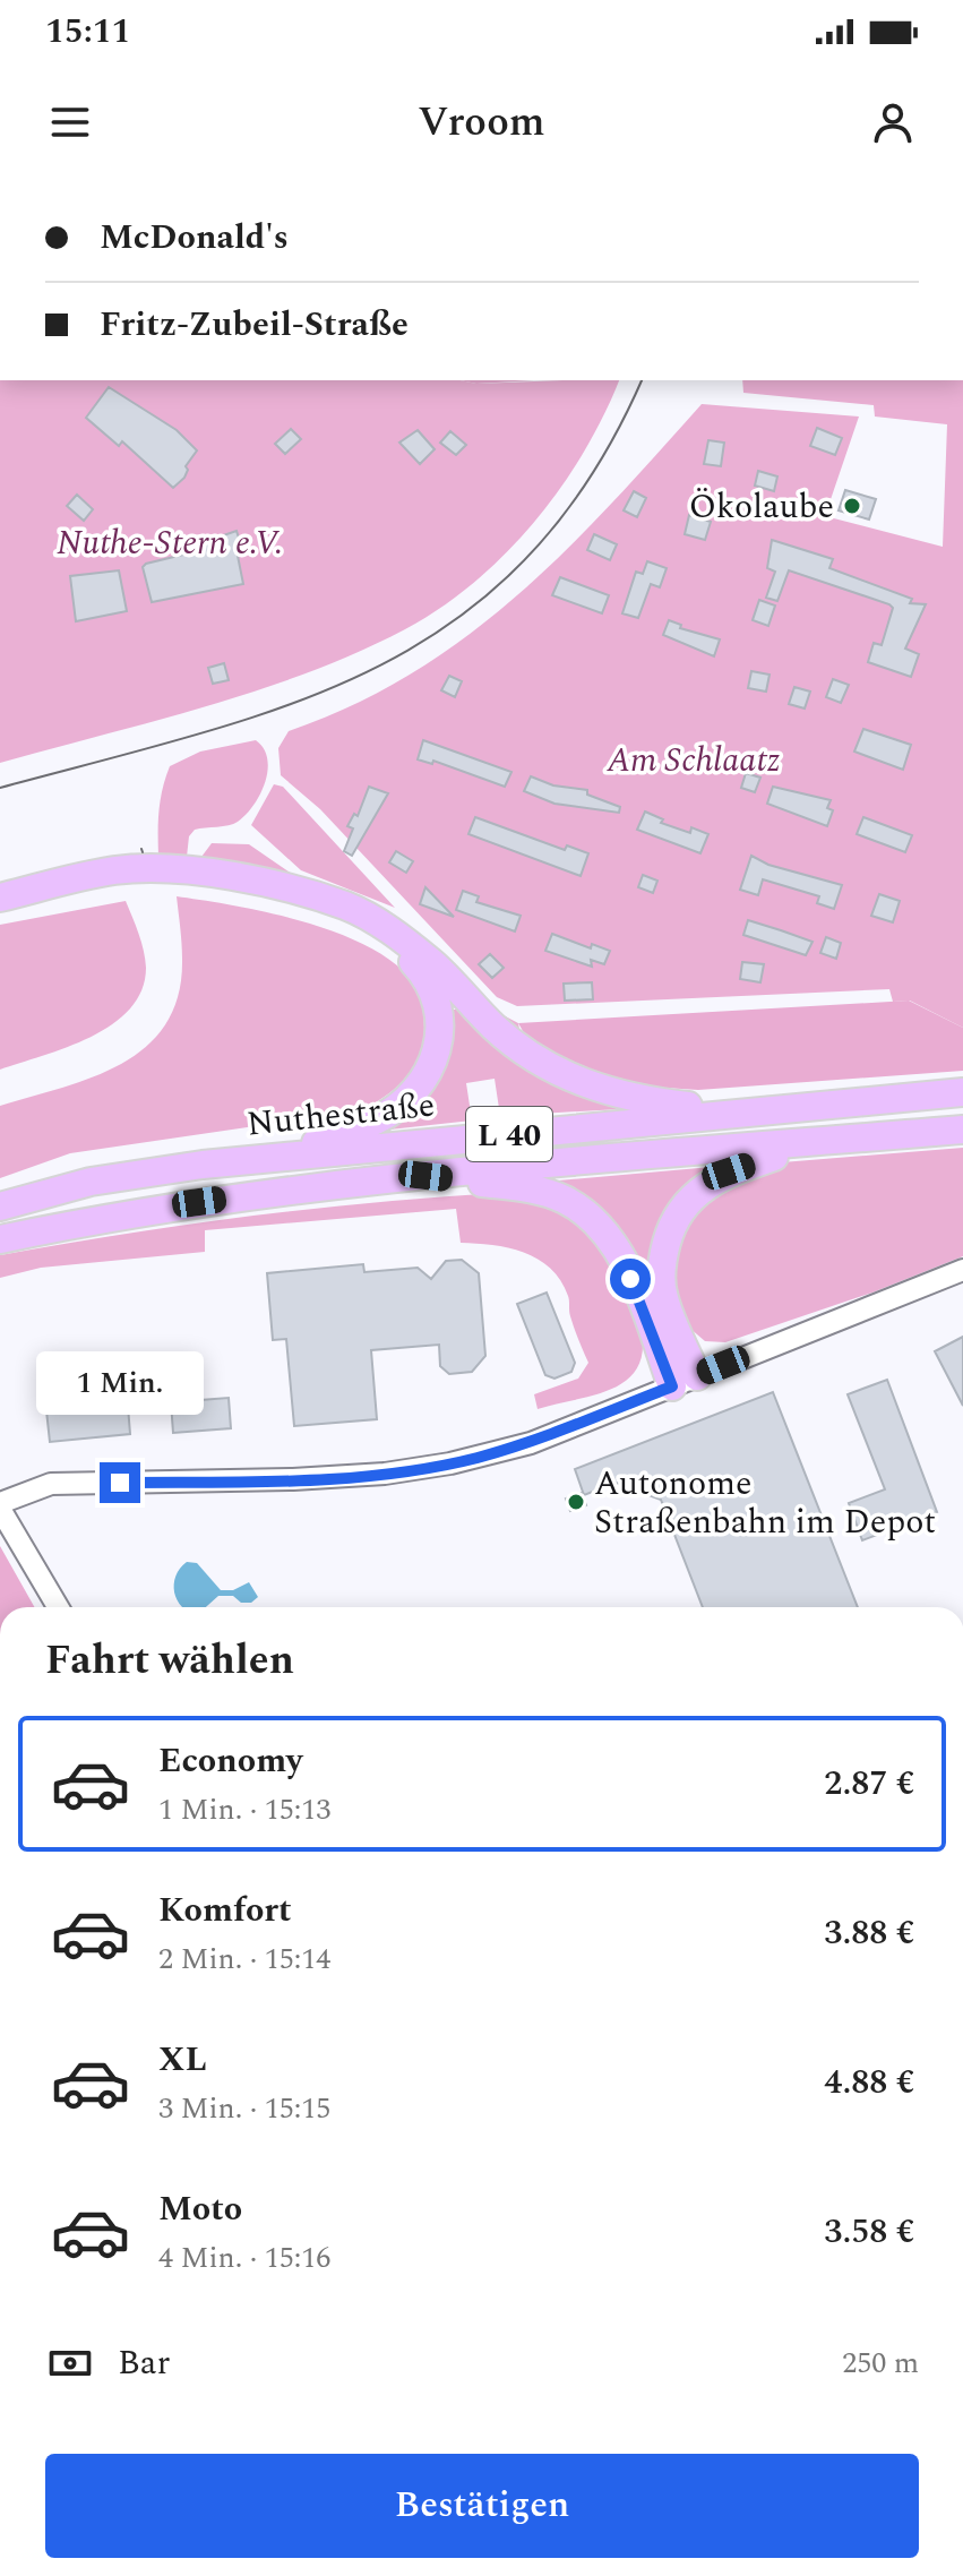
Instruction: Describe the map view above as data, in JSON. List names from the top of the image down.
{
  "streets": {
    "highway": ["Nuthestraße", "L 40"]
  },
  "parks": ["Nuthe-Stern e.V.", "Am Schlaatz"],
  "places": ["Ökolaube", "Autonome Straßenbahn im Depot"],
  "page": {
    "status": "15:11",
    "header": "Vroom",
    "banner": ["McDonald's", "Fritz-Zubeil-Straße"],
    "bubble": "1 Min.",
    "heading": "Fahrt wählen",
    "list": [
      {
        "name": "Economy",
        "note": "1 Min. · 15:13",
        "value": "2.87 €"
      },
      {
        "name": "Komfort",
        "note": "2 Min. · 15:14",
        "value": "3.88 €"
      },
      {
        "name": "XL",
        "note": "3 Min. · 15:15",
        "value": "4.88 €"
      },
      {
        "name": "Moto",
        "note": "4 Min. · 15:16",
        "value": "3.58 €"
      }
    ],
    "pay": ["Bar", "250 m"],
    "buttons": "Bestätigen"
  }
}
